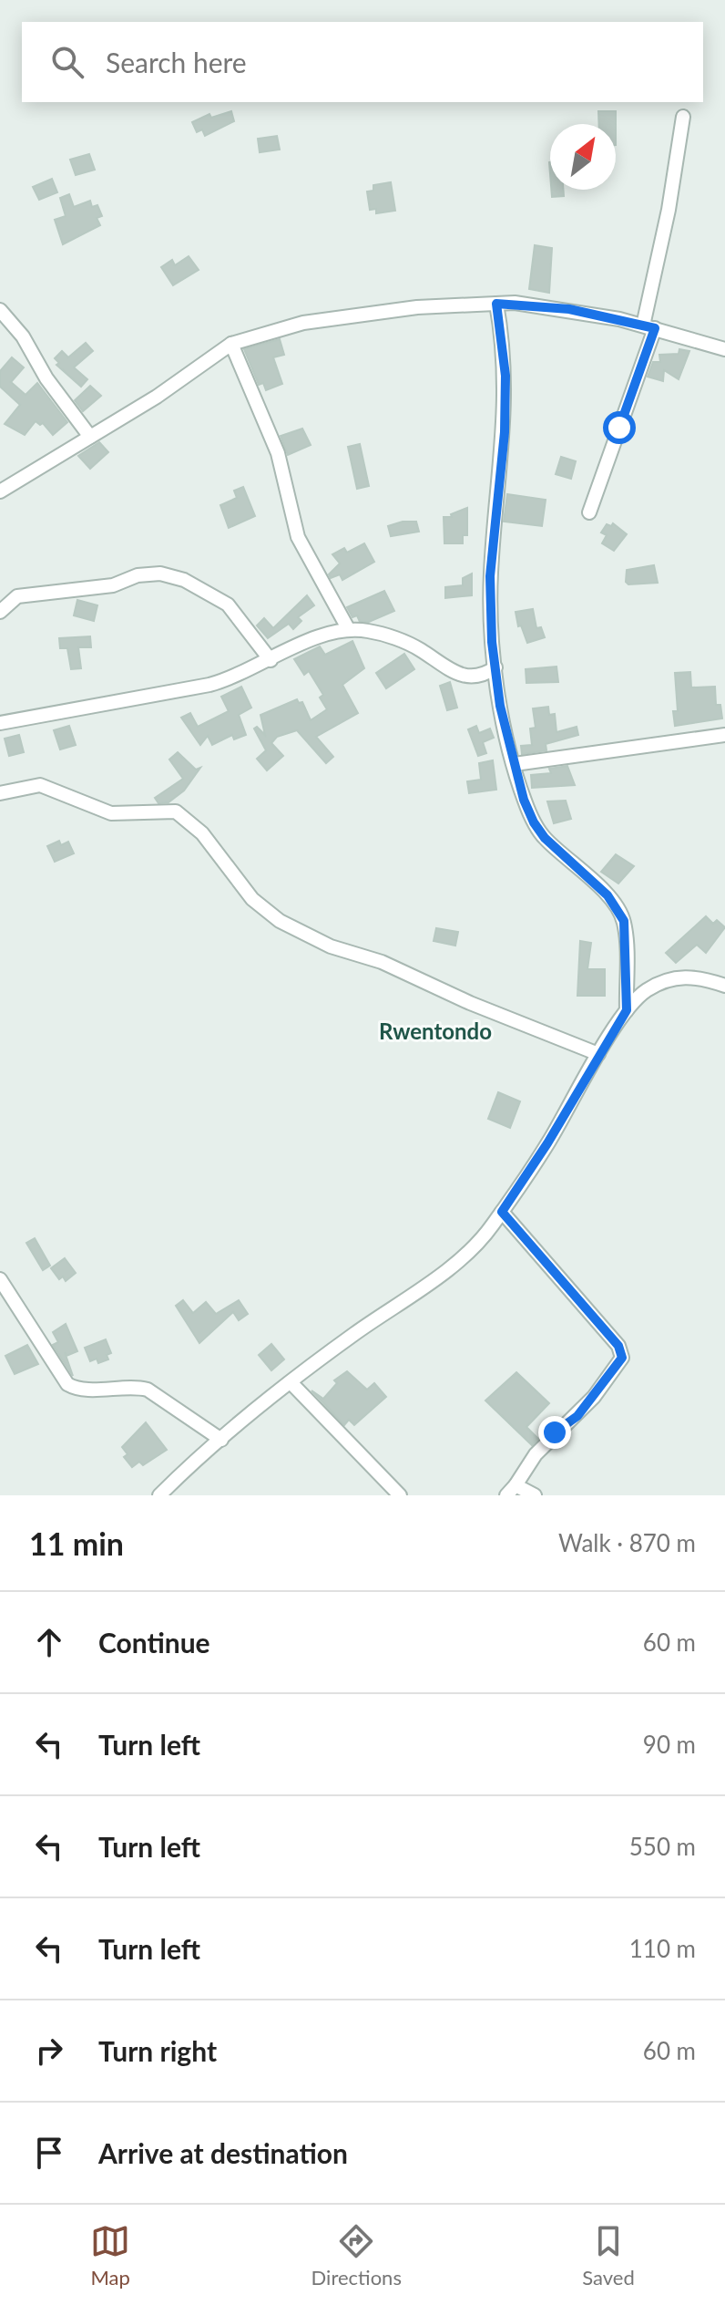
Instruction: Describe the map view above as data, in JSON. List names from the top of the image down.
{
  "districts": ["Rwentondo"],
  "north": "top right",
  "page": {
    "search": "Search here",
    "heading": ["11 min", "Walk · 870 m"],
    "list": [
      ["Continue", "60 m"],
      ["Turn left", "90 m"],
      ["Turn left", "550 m"],
      ["Turn left", "110 m"],
      ["Turn right", "60 m"],
      "Arrive at destination"
    ],
    "nav": ["Map", "Directions", "Saved"]
  }
}
